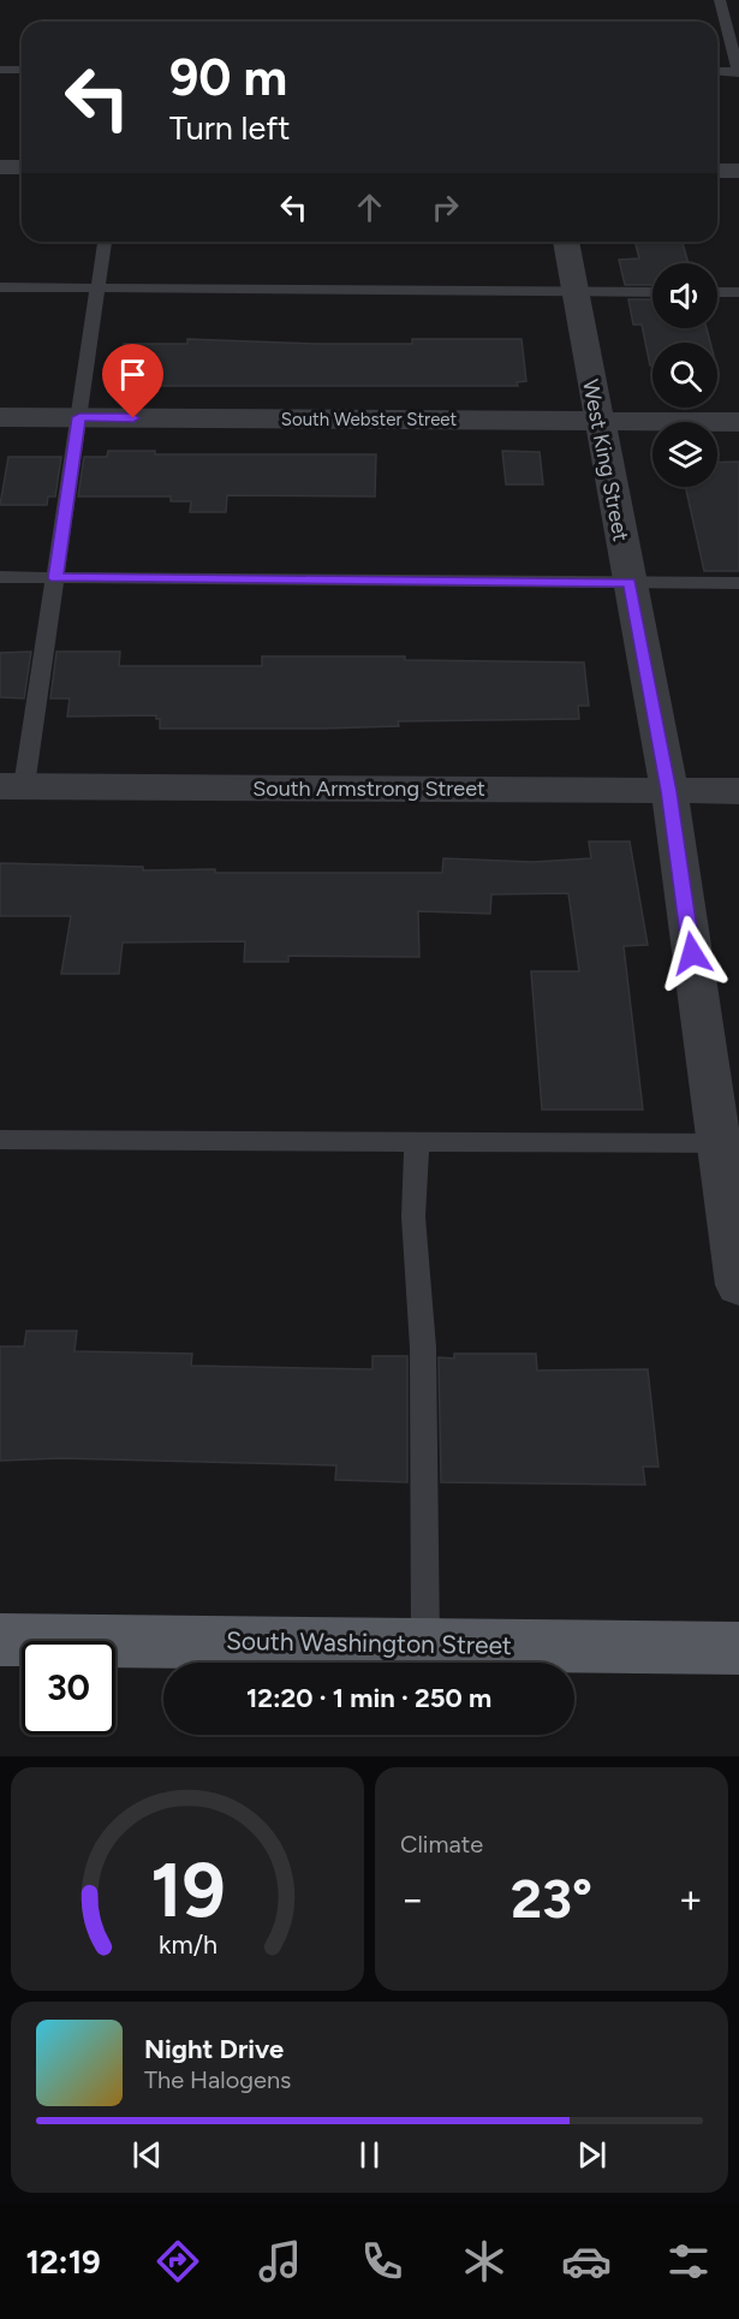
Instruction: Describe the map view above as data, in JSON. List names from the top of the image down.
{
  "streets": {
    "main road": ["South Washington Street"],
    "street": ["South Webster Street", "West King Street", "South Armstrong Street"]
  },
  "crossings": [
    ["South Webster Street", "West King Street"],
    ["West King Street", "South Armstrong Street"]
  ],
  "page": {
    "turn": ["90 m", "Turn left"],
    "limit": "30",
    "trip": "12:20 · 1 min · 250 m",
    "tile": "Climate",
    "heat": ["−", "23°", "+"],
    "song": ["Night Drive", "The Halogens"],
    "tabs": "12:19",
    "gauge": ["19", "km/h"]
  }
}
